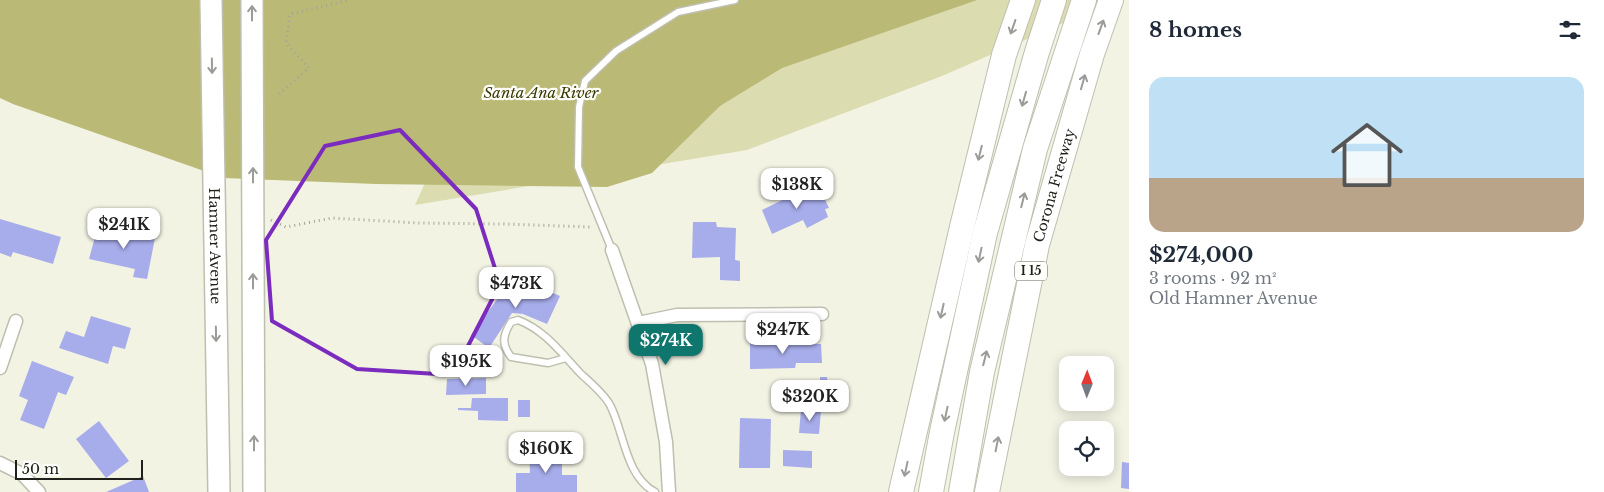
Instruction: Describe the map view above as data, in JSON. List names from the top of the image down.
{
  "streets": {
    "highway": ["Corona Freeway", "I 15"],
    "main road": ["Hamner Avenue"]
  },
  "water": ["Santa Ana River"],
  "scale_bar": "50 m",
  "north": "top",
  "page": {
    "heading": "8 homes",
    "list": [
      {
        "name": "$274,000",
        "note": "3 rooms · 92 m² · Old Hamner Avenue"
      }
    ],
    "price": [
      "$138K",
      "$241K",
      "$473K",
      "$247K",
      "$274K",
      "$195K",
      "$320K",
      "$160K"
    ],
    "scale": "50 m"
  }
}
